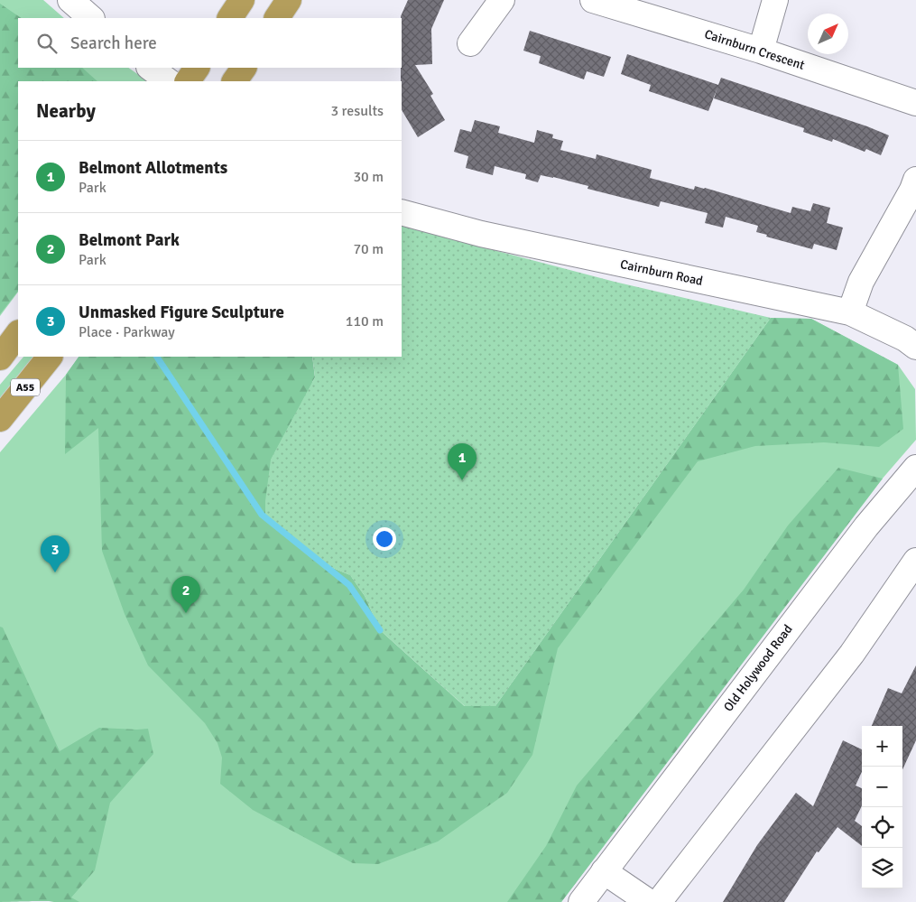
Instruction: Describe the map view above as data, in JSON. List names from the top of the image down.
{
  "streets": {
    "highway": ["A55"],
    "street": ["Cairnburn Crescent", "Cairnburn Road", "Old Holywood Road"]
  },
  "north": "top right",
  "page": {
    "search": "Search here",
    "heading": ["Nearby", "3 results"],
    "list": [
      {
        "mark": "1",
        "name": "Belmont Allotments",
        "note": "Park",
        "value": "30 m"
      },
      {
        "mark": "2",
        "name": "Belmont Park",
        "note": "Park",
        "value": "70 m"
      },
      {
        "mark": "3",
        "name": "Unmasked Figure Sculpture",
        "note": "Place · Parkway",
        "value": "110 m"
      }
    ],
    "pins": ["1", "3", "2"],
    "map_buttons": ["+", "−"]
  }
}
